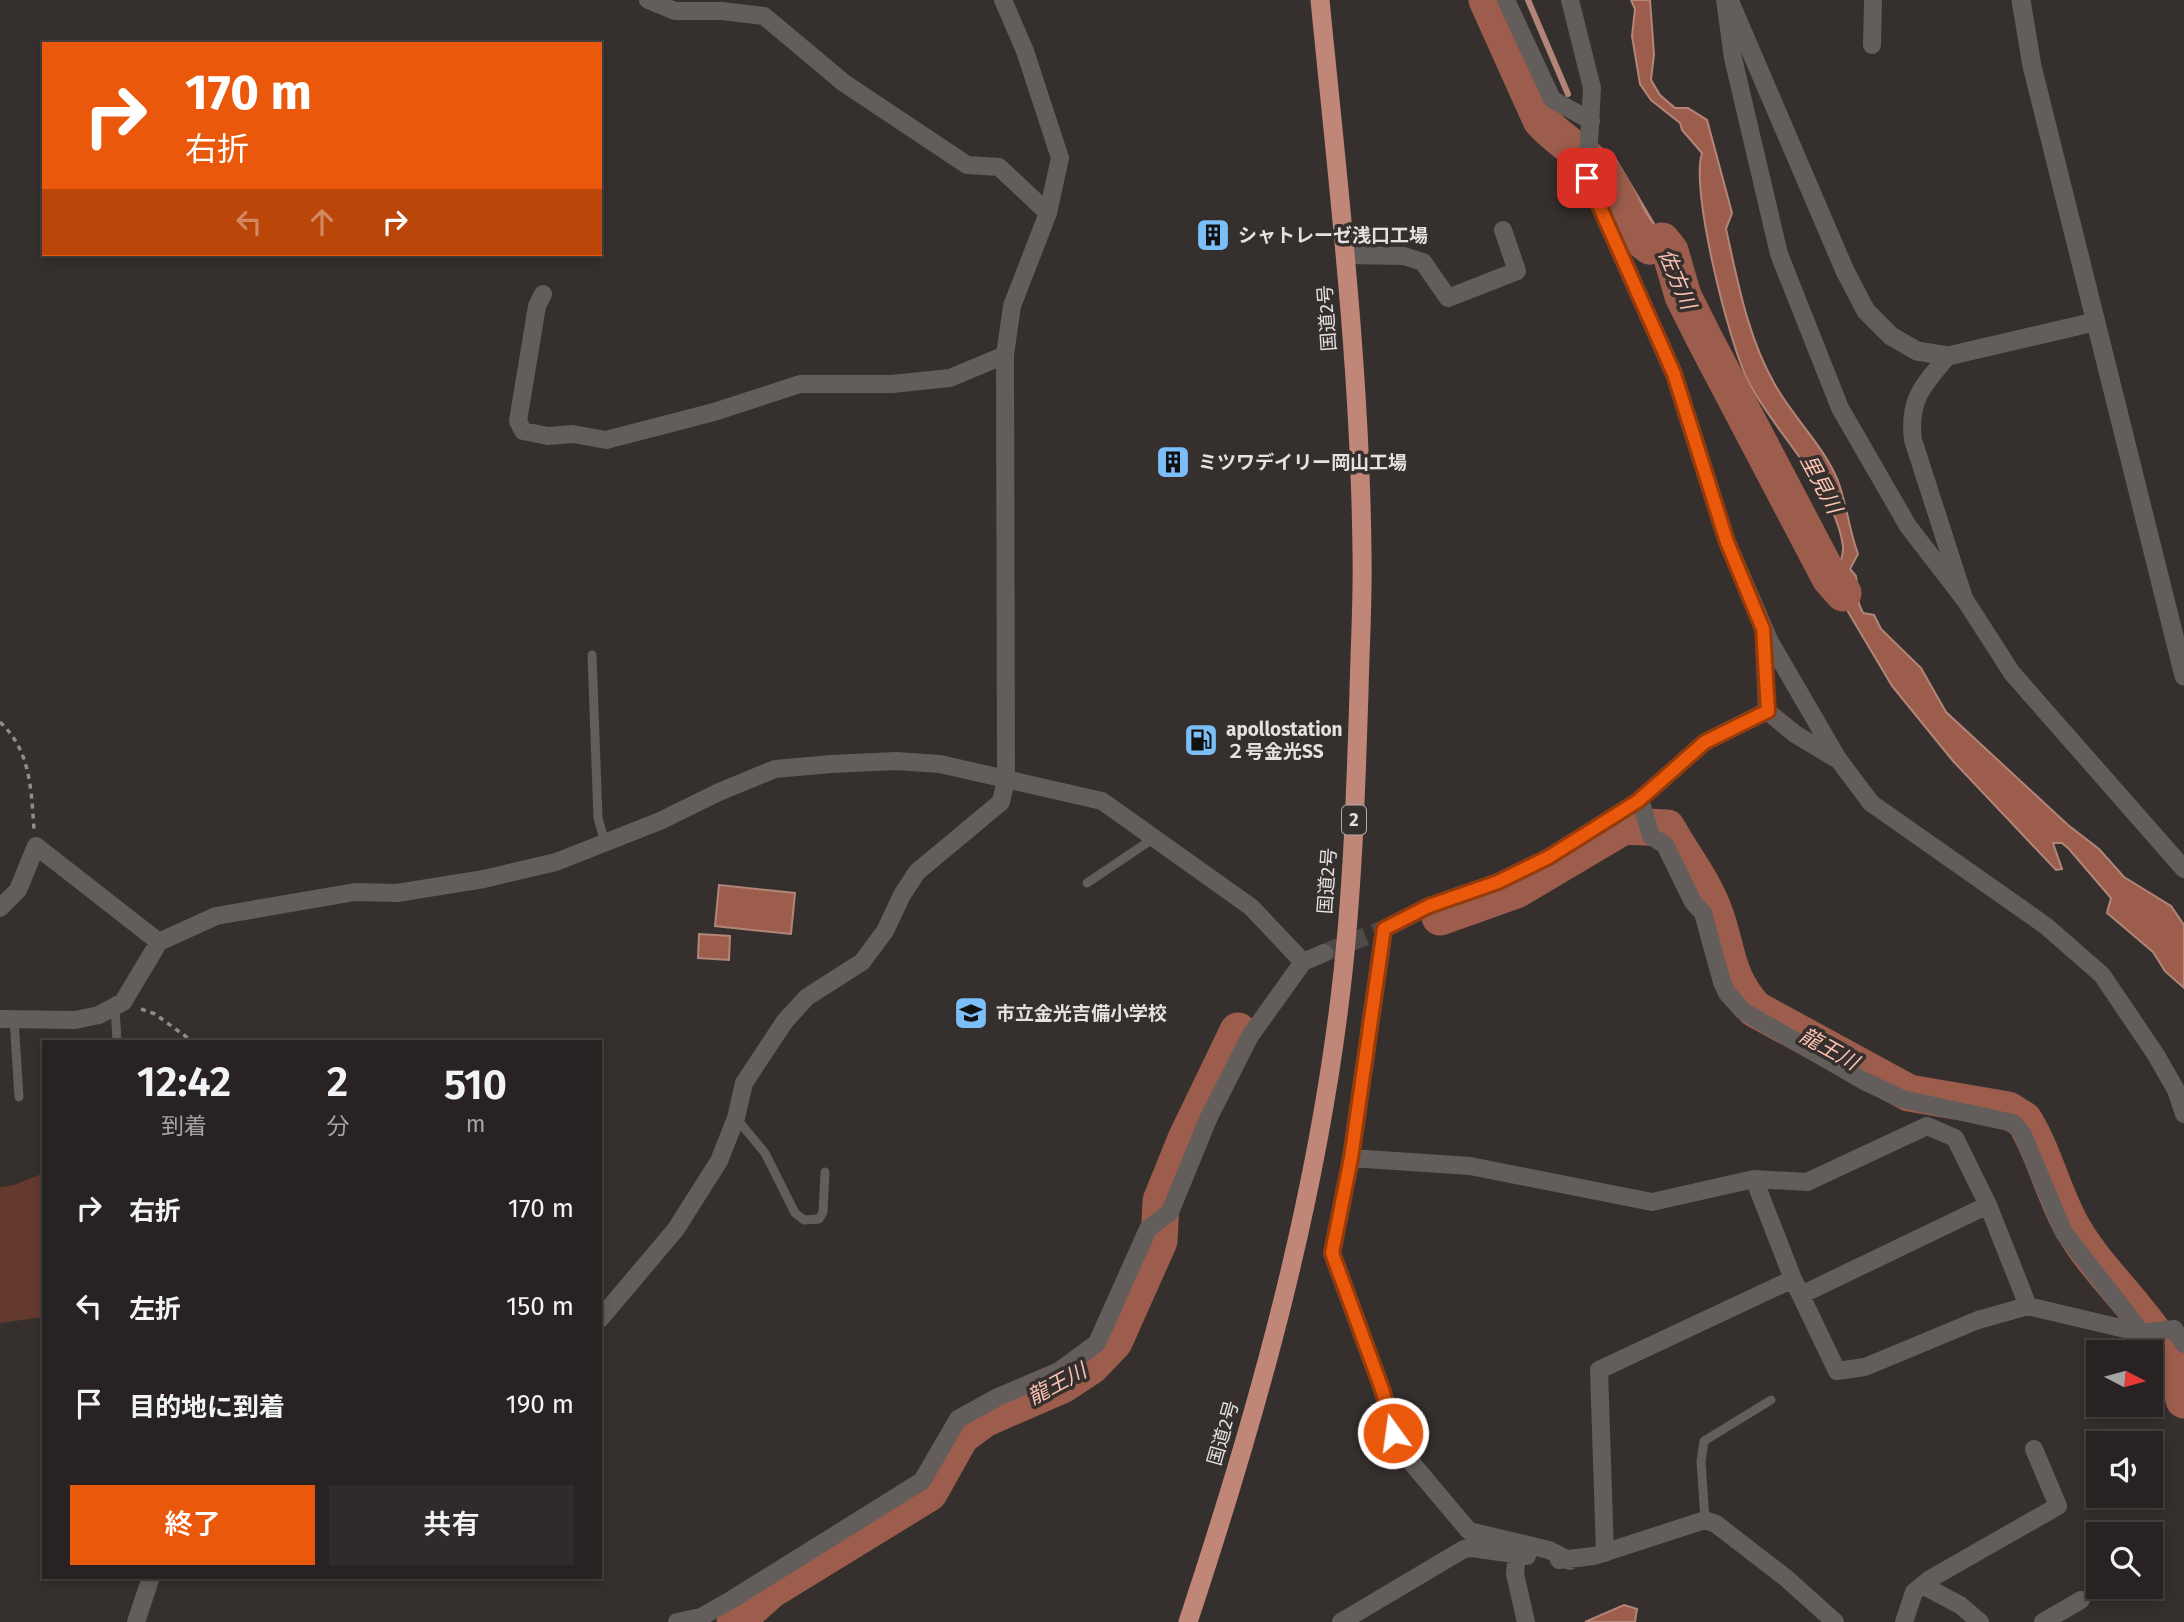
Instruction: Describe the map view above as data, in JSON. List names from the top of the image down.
{
  "streets": {
    "highway": ["国道2号", "2"]
  },
  "water": ["佐方川", "里見川", "龍王川"],
  "places": {
    "building": ["シャトレーゼ浅口工場", "ミツワデイリー岡山工場"],
    "fuel station": ["apollostation ２号金光SS"],
    "school or university": ["市立金光吉備小学校"]
  },
  "north": "right",
  "page": {
    "turn": ["170 m", "右折"],
    "eta": [
      "12:42",
      "到着",
      "2",
      "分",
      "510",
      "m"
    ],
    "list": [
      {
        "name": "右折",
        "value": "170 m"
      },
      {
        "name": "左折",
        "value": "150 m"
      },
      {
        "name": "目的地に到着",
        "value": "190 m"
      }
    ],
    "buttons": ["終了", "共有"]
  }
}
